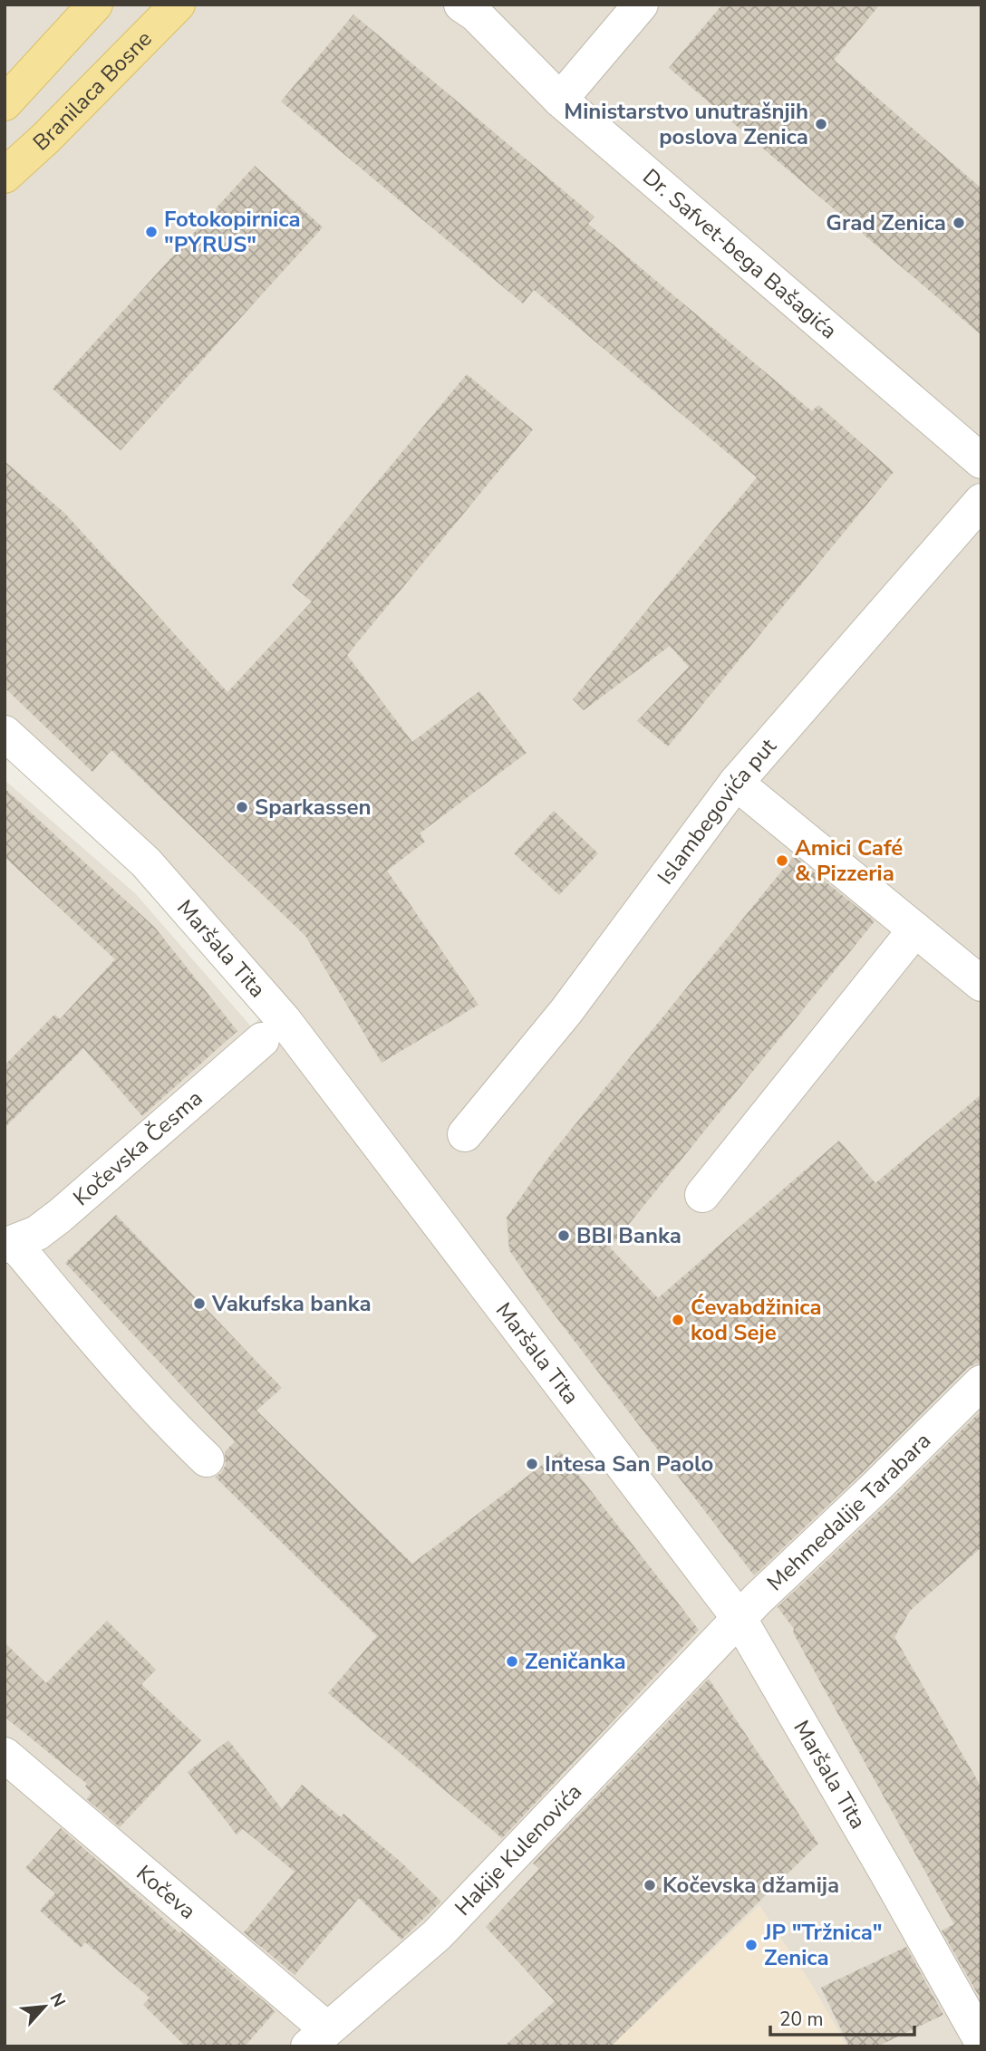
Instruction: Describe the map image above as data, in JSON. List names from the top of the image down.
{
  "streets": {
    "main road": ["Branilaca Bosne"],
    "street": [
      "Dr. Safvet-bega Bašagića",
      "Islambegovića put",
      "Maršala Tita",
      "Kočevska Česma",
      "Mehmedalije Tarabara",
      "Hakije Kulenovića",
      "Kočeva"
    ]
  },
  "crossings": [
    ["Maršala Tita", "Mehmedalije Tarabara"],
    ["Maršala Tita", "Hakije Kulenovića"],
    ["Mehmedalije Tarabara", "Hakije Kulenovića"],
    ["Hakije Kulenovića", "Kočeva"]
  ],
  "places": [
    "Ministarstvo unutrašnjih poslova Zenica",
    "Grad Zenica",
    "Fotokopirnica \"PYRUS\"",
    "Sparkassen",
    "Amici Café & Pizzeria",
    "BBI Banka",
    "Vakufska banka",
    "Ćevabdžinica kod Seje",
    "Intesa San Paolo",
    "Zeničanka",
    "Kočevska džamija",
    "JP \"Tržnica\" Zenica"
  ],
  "scale_bar": "20 m",
  "north": "top right"
}
